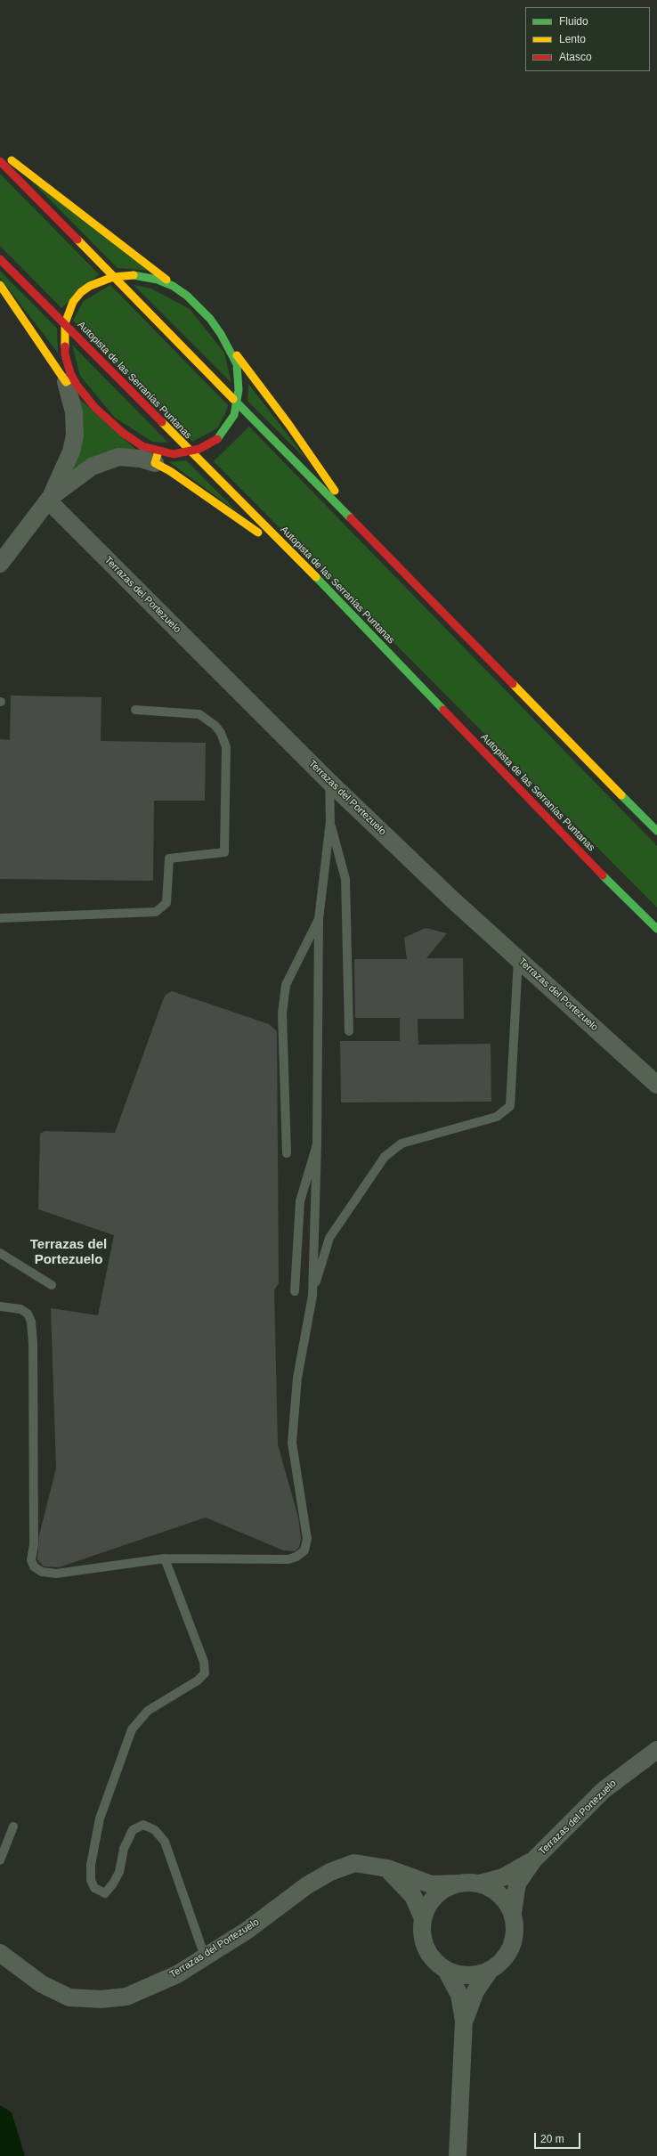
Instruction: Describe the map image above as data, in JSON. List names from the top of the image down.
{
  "streets": {
    "highway": ["Autopista de las Serranías Puntanas"],
    "street": ["Terrazas del Portezuelo"]
  },
  "districts": ["Terrazas del Portezuelo"],
  "legend": ["Fluido", "Lento", "Atasco"],
  "scale_bar": "20 m"
}
